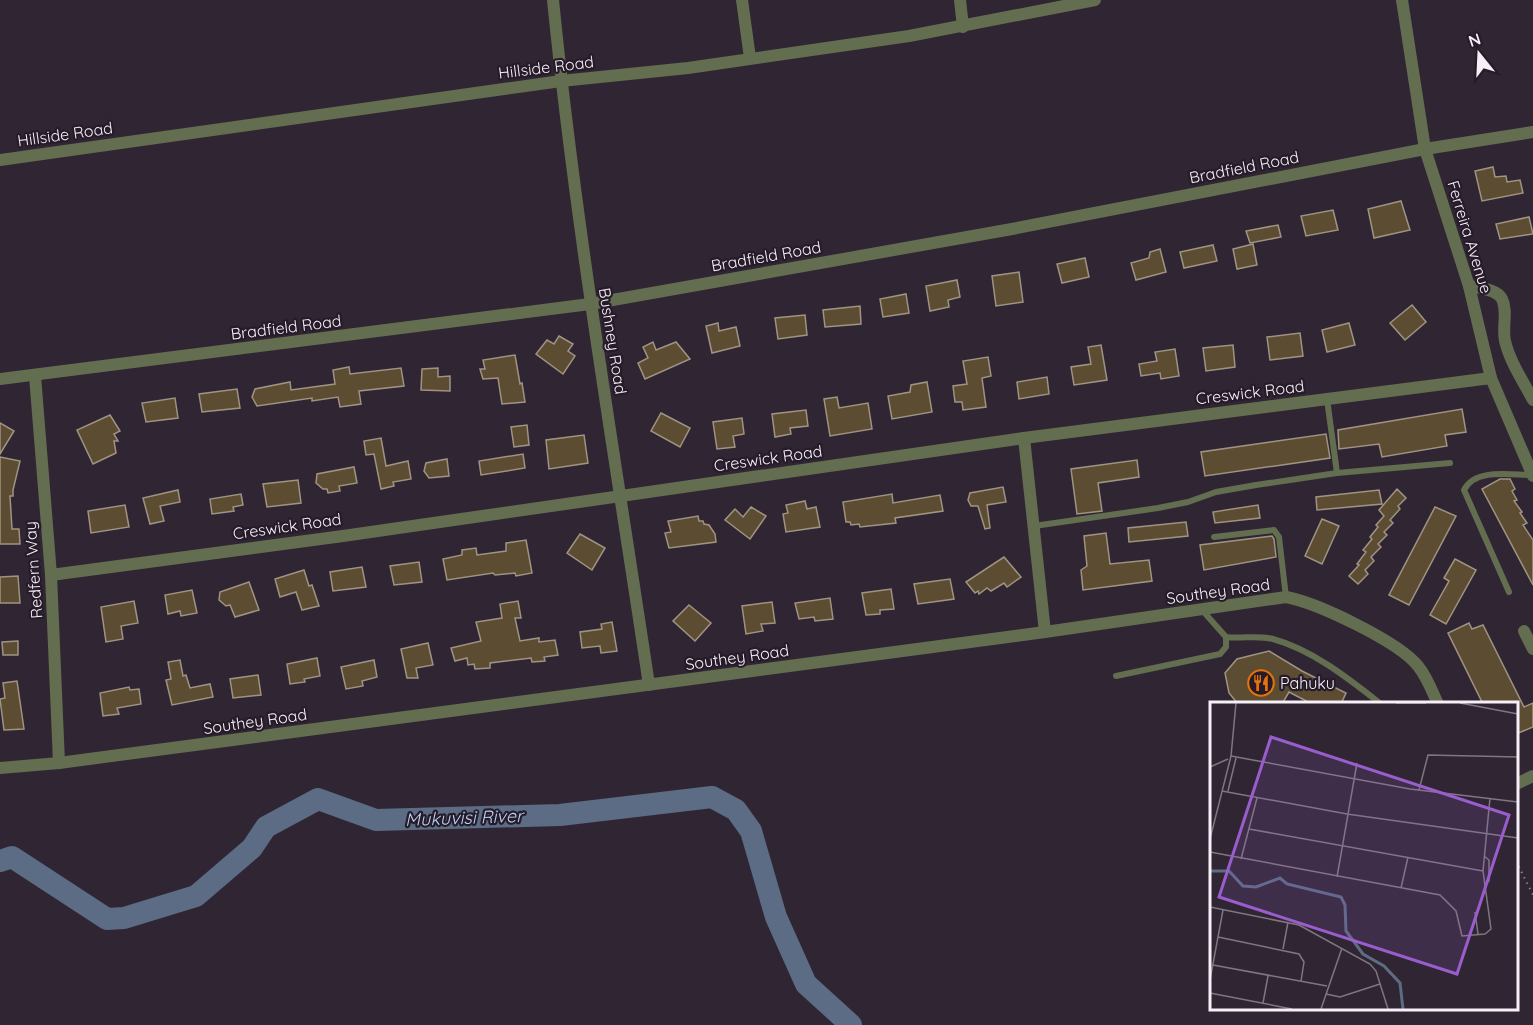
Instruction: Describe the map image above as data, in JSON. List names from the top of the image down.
{
  "streets": {
    "street": [
      "Hillside Road",
      "Bradfield Road",
      "Ferreira Avenue",
      "Bushney Road",
      "Creswick Road",
      "Redfern Way",
      "Southey Road"
    ]
  },
  "crossings": [
    ["Hillside Road", "Bushney Road"],
    ["Bradfield Road", "Ferreira Avenue"],
    ["Bradfield Road", "Bushney Road"],
    ["Bradfield Road", "Redfern Way"],
    ["Ferreira Avenue", "Creswick Road"],
    ["Bushney Road", "Creswick Road"],
    ["Bushney Road", "Southey Road"],
    ["Creswick Road", "Redfern Way"],
    ["Redfern Way", "Southey Road"]
  ],
  "water": ["Mukuvisi River"],
  "places": {
    "restaurant": ["Pahuku"]
  },
  "north": "top"
}
